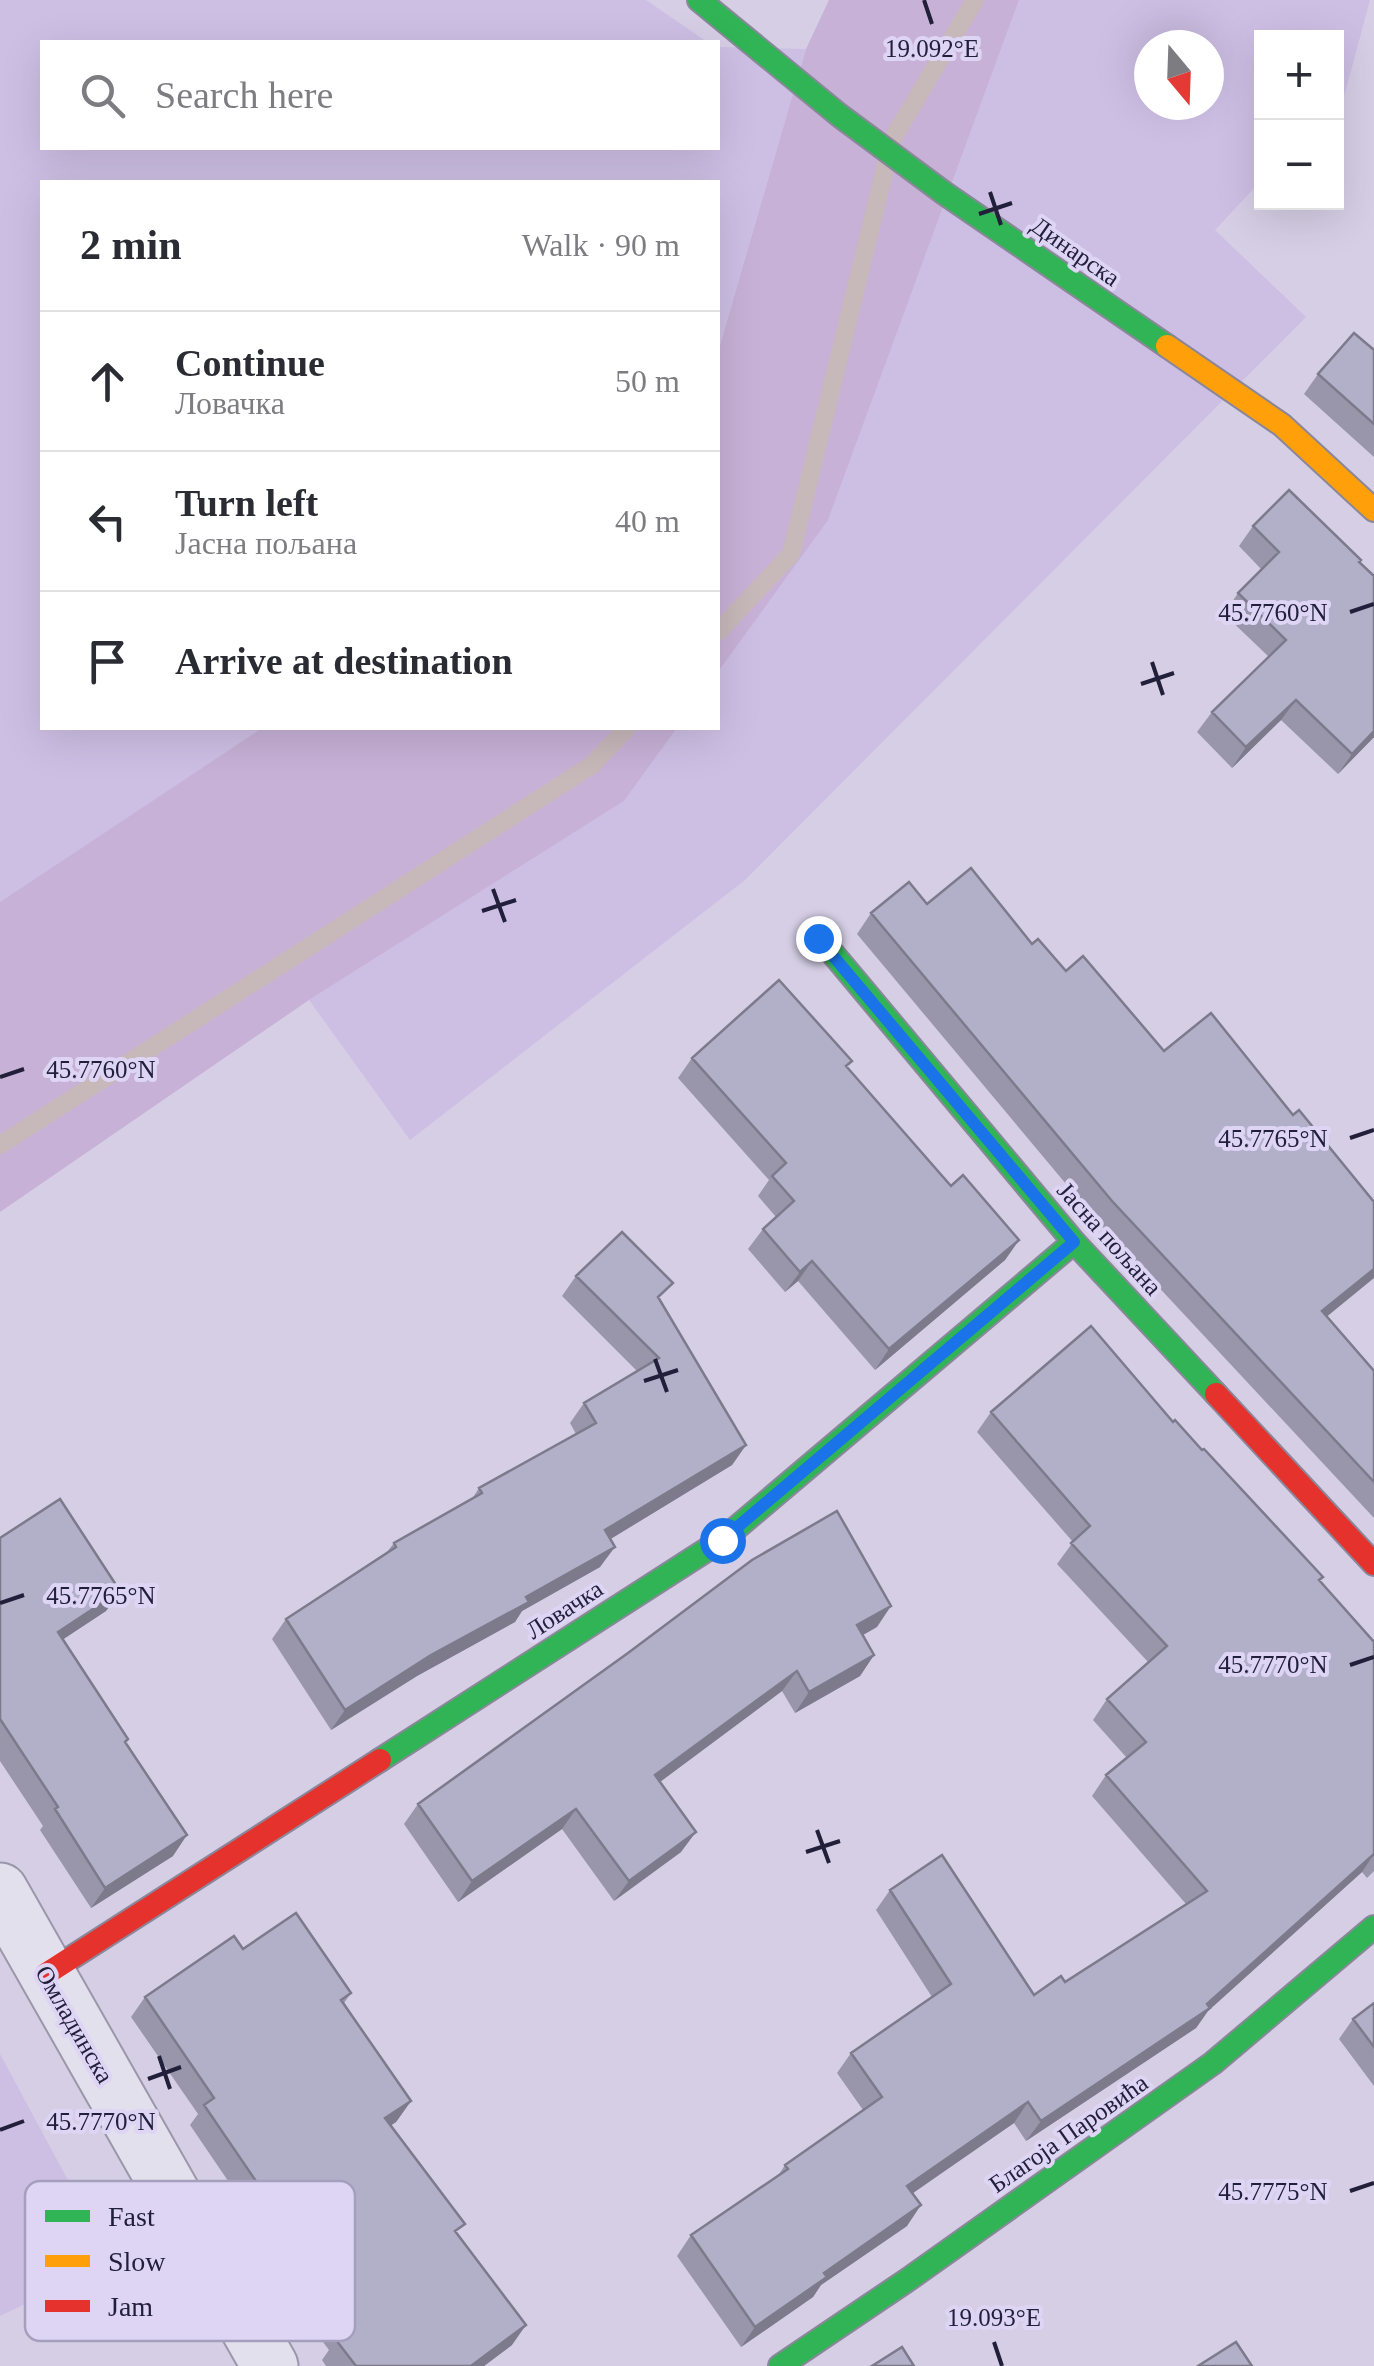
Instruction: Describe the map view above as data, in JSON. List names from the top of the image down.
{
  "streets": {
    "street": [
      "Динарска",
      "Јасна пољана",
      "Ловачка",
      "Омладинска",
      "Благоја Паровића"
    ]
  },
  "crossings": [
    ["Јасна пољана", "Ловачка"],
    ["Ловачка", "Омладинска"]
  ],
  "legend": ["Fast", "Slow", "Jam"],
  "north": "bottom",
  "page": {
    "map_buttons": ["+", "−"],
    "search": "Search here",
    "heading": ["2 min", "Walk · 90 m"],
    "list": [
      ["Continue", "Ловачка", "50 m"],
      ["Turn left", "Јасна пољана", "40 m"],
      "Arrive at destination"
    ]
  },
  "coordinates": [
    "19.092°E",
    "45.7760°N",
    "45.7765°N",
    "45.7770°N",
    "45.7775°N",
    "19.093°E"
  ]
}
